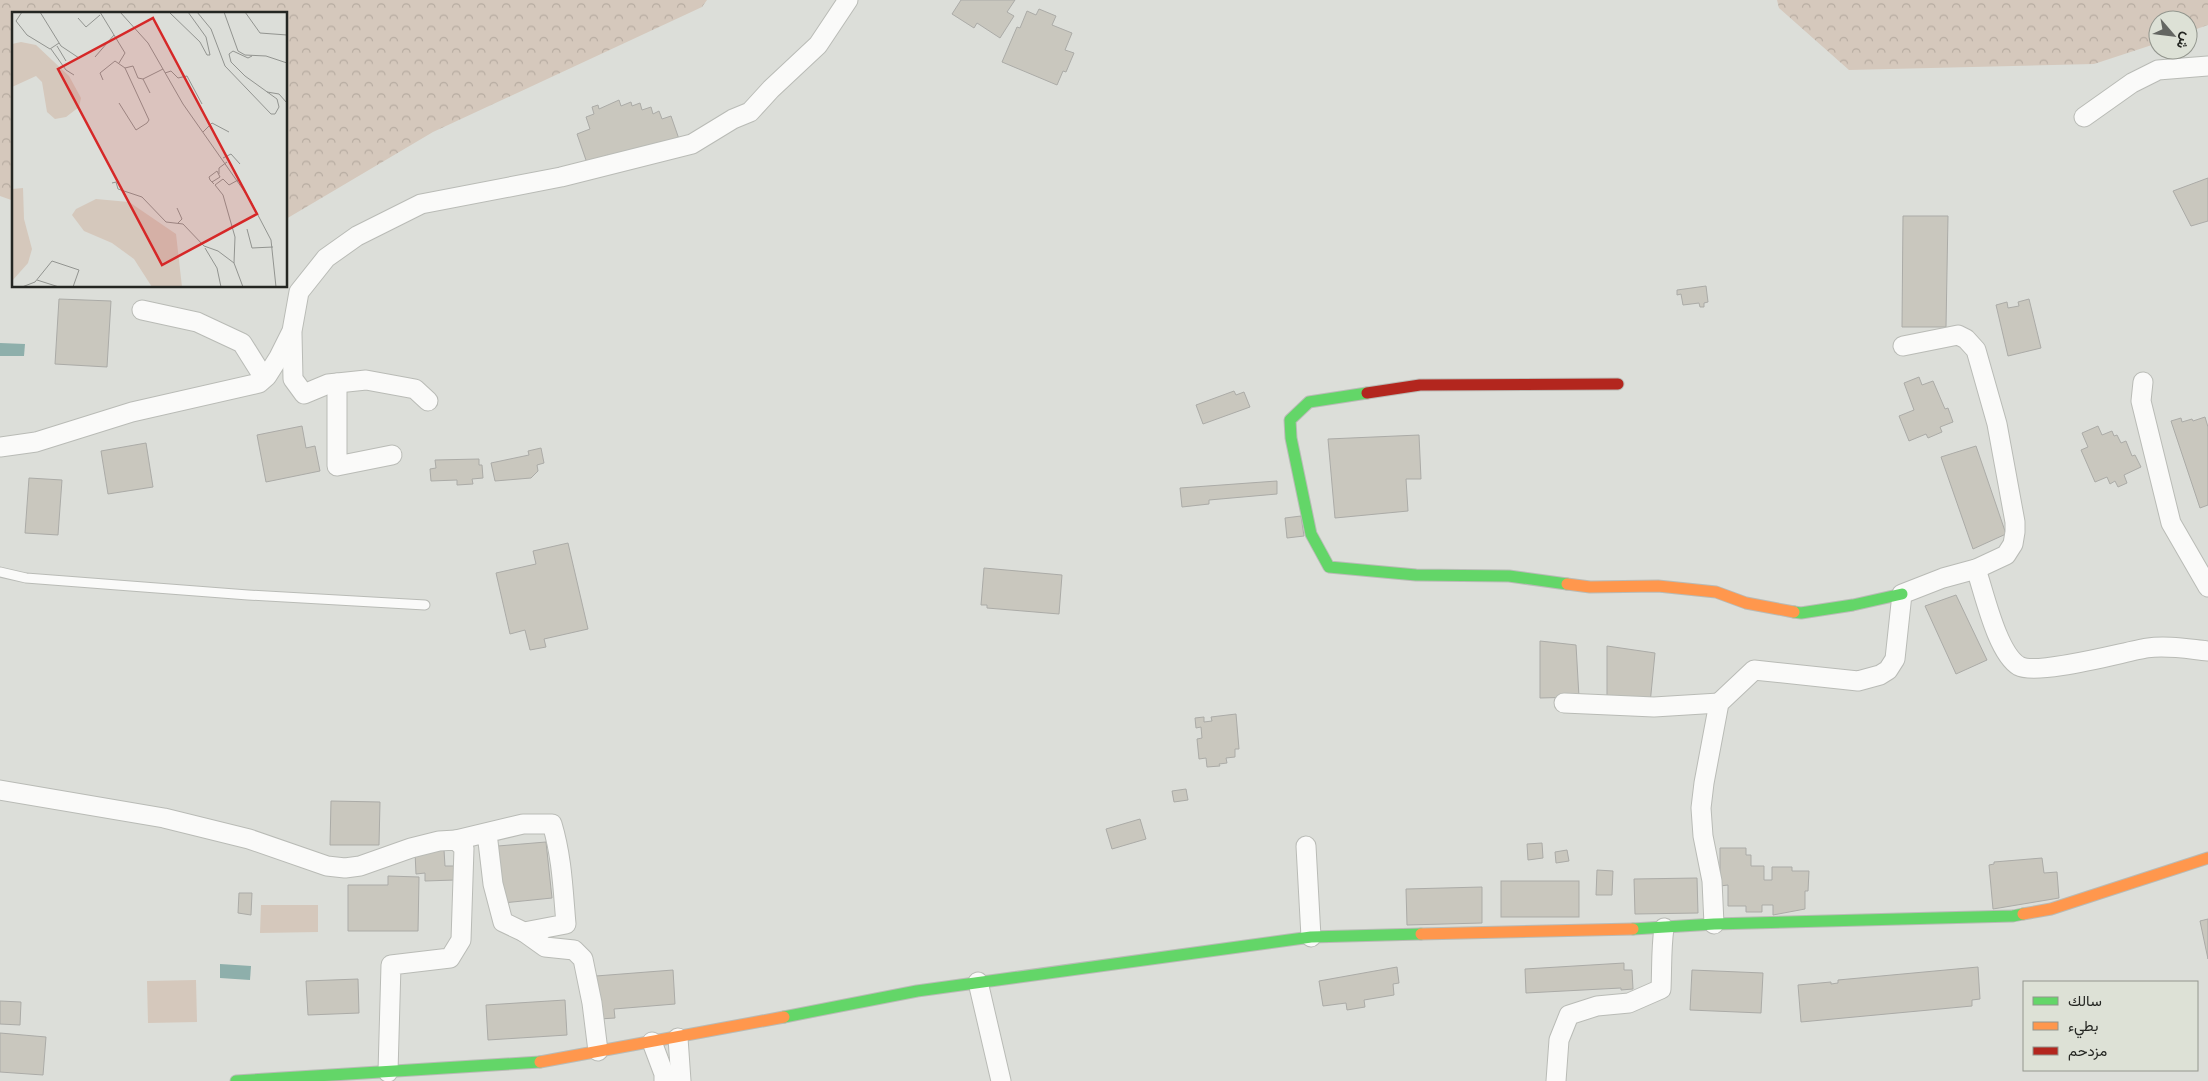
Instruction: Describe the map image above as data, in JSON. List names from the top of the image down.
{
  "legend": ["سالك", "بطيء", "مزدحم"],
  "north": "bottom right"
}
